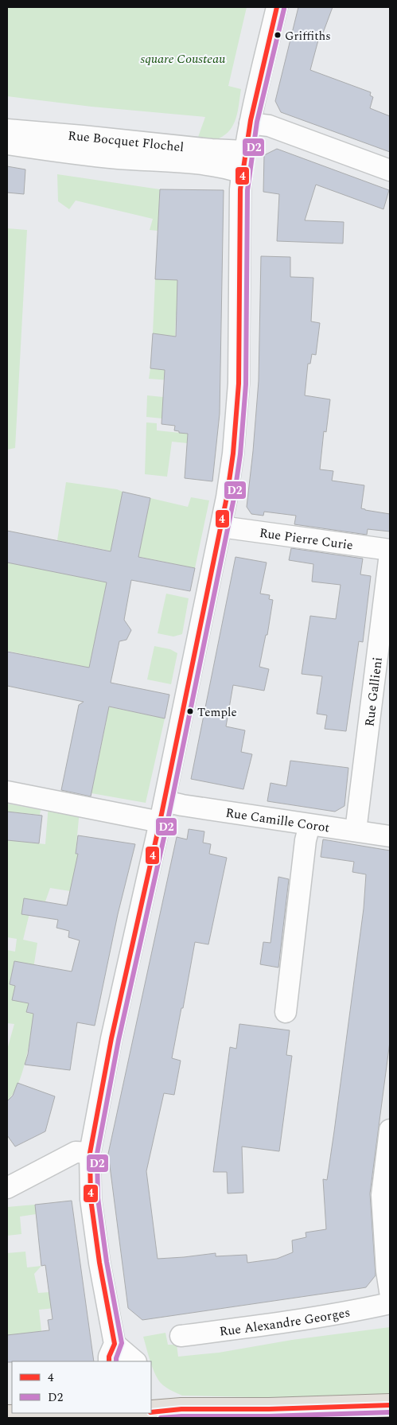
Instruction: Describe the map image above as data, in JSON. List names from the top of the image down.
{
  "streets": {
    "street": [
      "Rue Bocquet Flochel",
      "Rue Pierre Curie",
      "Rue Gallieni",
      "Rue Camille Corot",
      "Rue Alexandre Georges"
    ]
  },
  "crossings": [
    ["Rue Gallieni", "Rue Camille Corot"]
  ],
  "parks": ["square Cousteau"],
  "places": ["Griffiths", "Temple"],
  "lines": ["transit line 4", "transit line D2"],
  "legend": ["4", "D2"]
}
